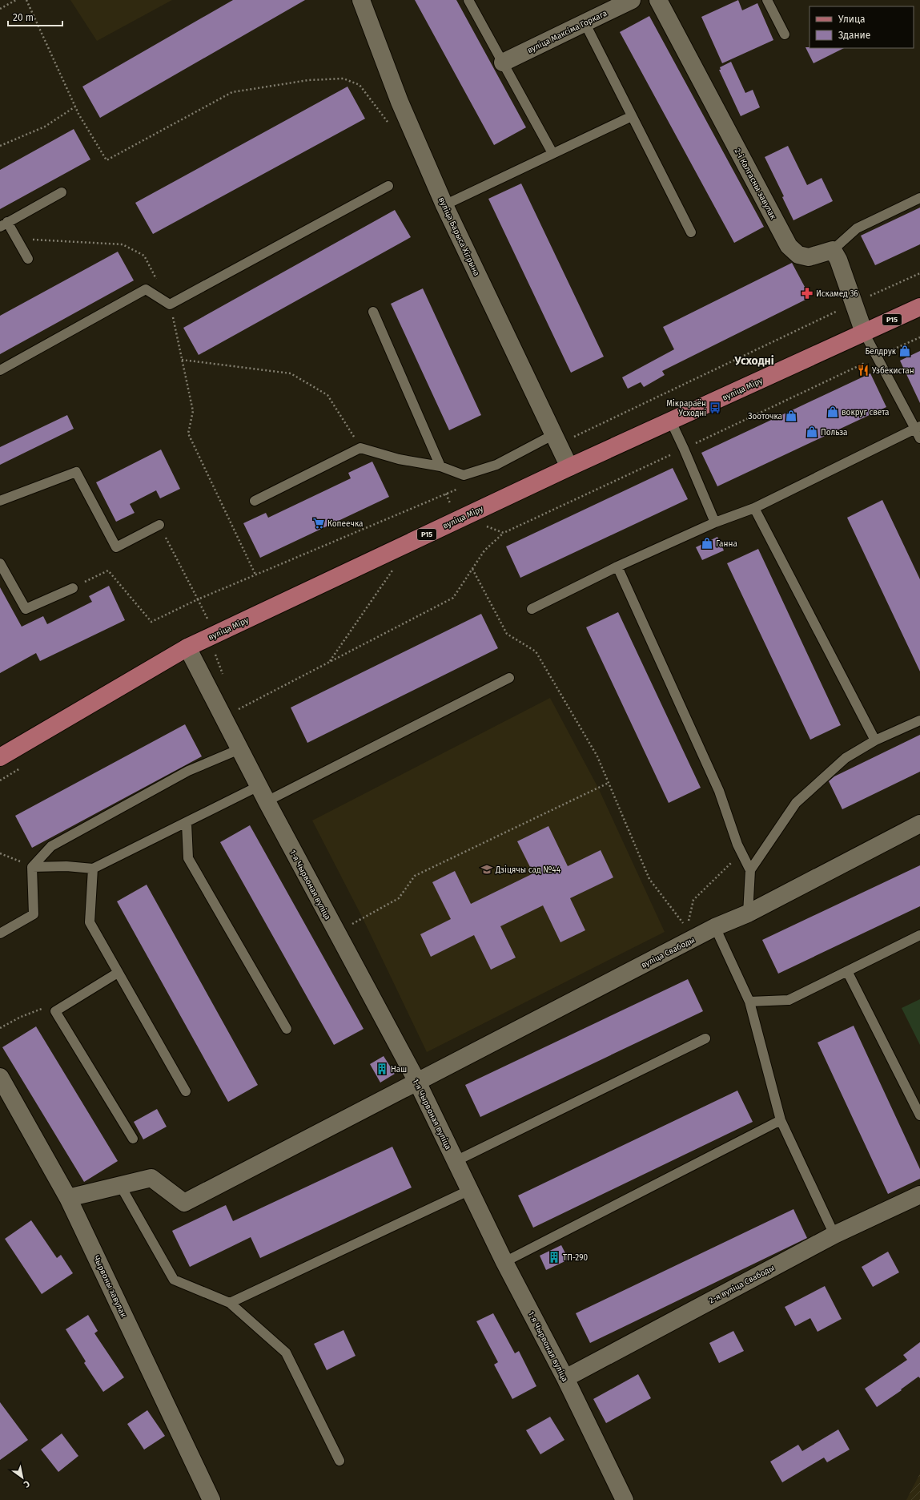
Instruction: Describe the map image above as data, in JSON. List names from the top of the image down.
{
  "streets": {
    "main road": ["Р15", "вуліца Міру"],
    "street": [
      "вуліца Максіма Горкага",
      "2-і Калгасны завулак",
      "вуліца Барыса Хігрына",
      "1-я Чырвоная вуліца",
      "вуліца Свабоды",
      "2-я вуліца Свабоды",
      "Чырвоны завулак"
    ]
  },
  "crossings": [
    ["вуліца Барыса Хігрына", "вуліца Міру"],
    ["вуліца Міру", "1-я Чырвоная вуліца"],
    ["1-я Чырвоная вуліца", "вуліца Свабоды"],
    ["1-я Чырвоная вуліца", "2-я вуліца Свабоды"]
  ],
  "districts": ["Усходні"],
  "places": {
    "pharmacy": ["Искамед 36"],
    "shop": [
      "Белдрук",
      "вокруг света",
      "Зооточка",
      "Польза",
      "Ганна"
    ],
    "restaurant": ["Узбекистан"],
    "bus stop": ["Мікрараён Усходні"],
    "supermarket": ["Копеечка"],
    "school or university": ["Дзіцячы сад №44"],
    "building": ["Наш", "ТП-290"]
  },
  "legend": ["Улица", "Здание"],
  "scale_bar": "20 m",
  "north": "bottom right"
}
